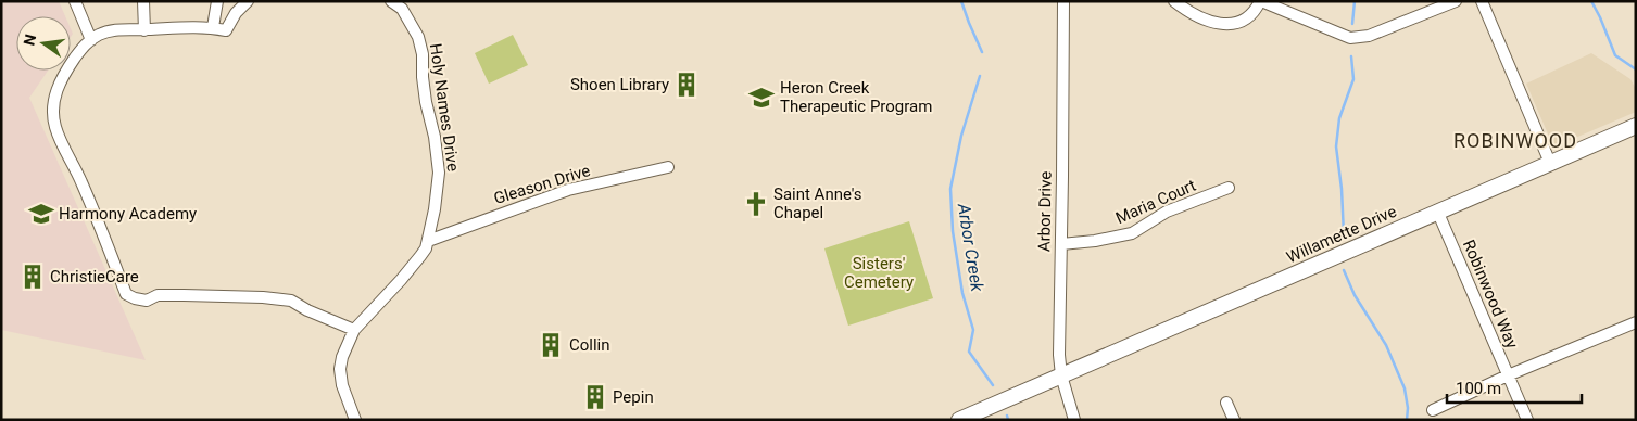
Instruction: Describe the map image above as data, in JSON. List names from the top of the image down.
{
  "streets": {
    "main road": ["Willamette Drive"],
    "street": [
      "Holy Names Drive",
      "Gleason Drive",
      "Maria Court",
      "Arbor Drive",
      "Robinwood Way"
    ]
  },
  "crossings": [
    ["Holy Names Drive", "Gleason Drive"],
    ["Maria Court", "Arbor Drive"],
    ["Arbor Drive", "Willamette Drive"],
    ["Willamette Drive", "Robinwood Way"]
  ],
  "districts": ["ROBINWOOD"],
  "water": ["Arbor Creek"],
  "parks": ["Sisters' Cemetery"],
  "places": {
    "building": [
      "Shoen Library",
      "ChristieCare",
      "Collin",
      "Pepin"
    ],
    "school or university": ["Heron Creek Therapeutic Program", "Harmony Academy"],
    "church": ["Saint Anne's Chapel"]
  },
  "scale_bar": "100 m",
  "north": "left"
}
